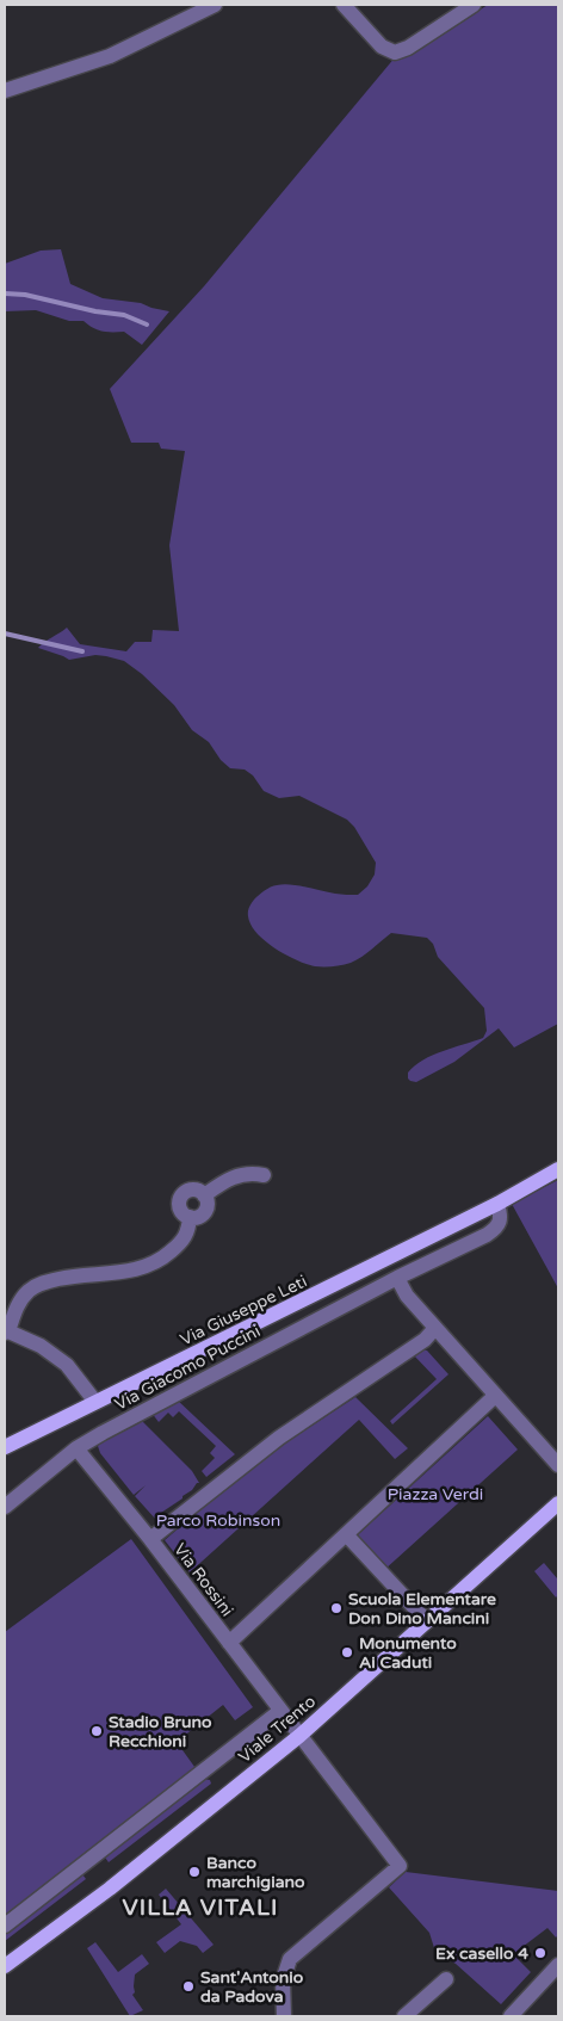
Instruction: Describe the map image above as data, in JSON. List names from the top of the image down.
{
  "streets": {
    "main road": ["Via Giuseppe Leti", "Viale Trento"],
    "street": ["Via Giacomo Puccini", "Via Rossini"]
  },
  "crossings": [
    ["Via Giuseppe Leti", "Via Giacomo Puccini"],
    ["Via Giacomo Puccini", "Via Rossini"],
    ["Via Rossini", "Viale Trento"]
  ],
  "districts": ["VILLA VITALI"],
  "parks": ["Piazza Verdi", "Parco Robinson"],
  "places": [
    "Scuola Elementare Don Dino Mancini",
    "Monumento Ai Caduti",
    "Stadio Bruno Recchioni",
    "Banco marchigiano",
    "Ex casello 4",
    "Sant'Antonio da Padova"
  ]
}
